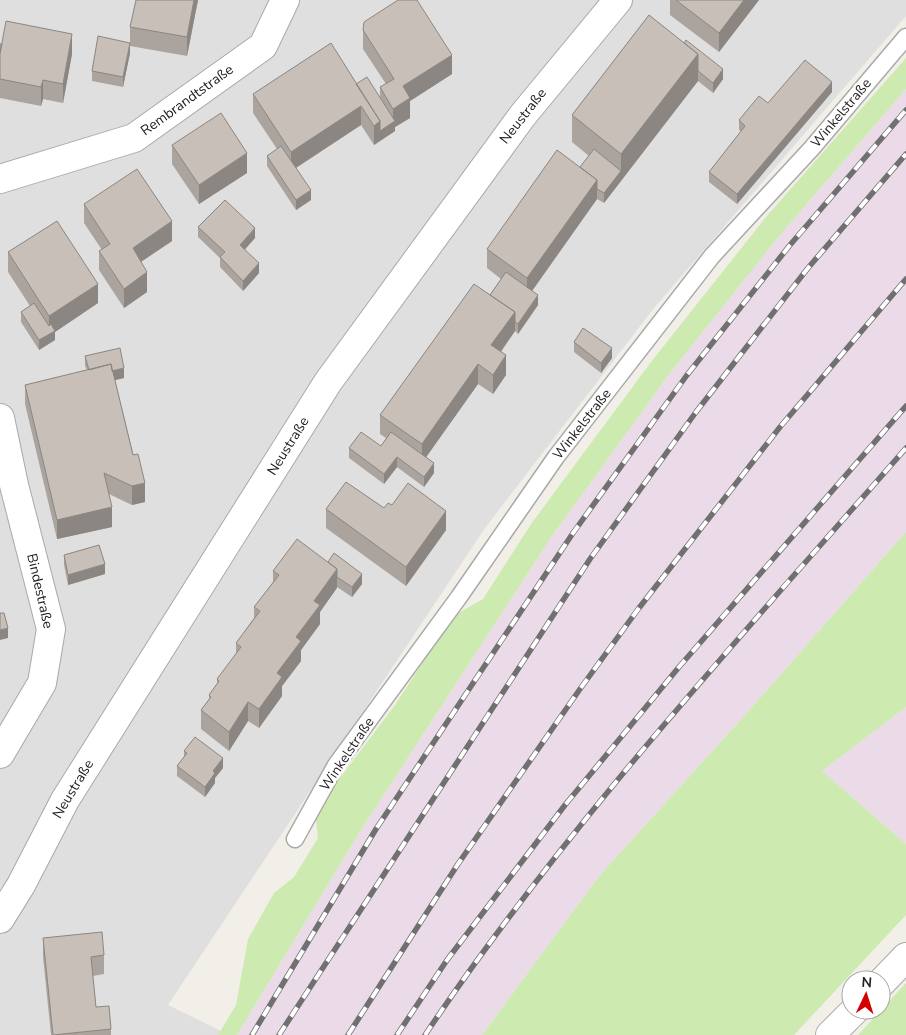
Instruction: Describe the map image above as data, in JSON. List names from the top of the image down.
{
  "streets": {
    "street": ["Rembrandtstraße", "Neustraße", "Bindestraße"],
    "lane": ["Winkelstraße"]
  },
  "north": "top"
}
